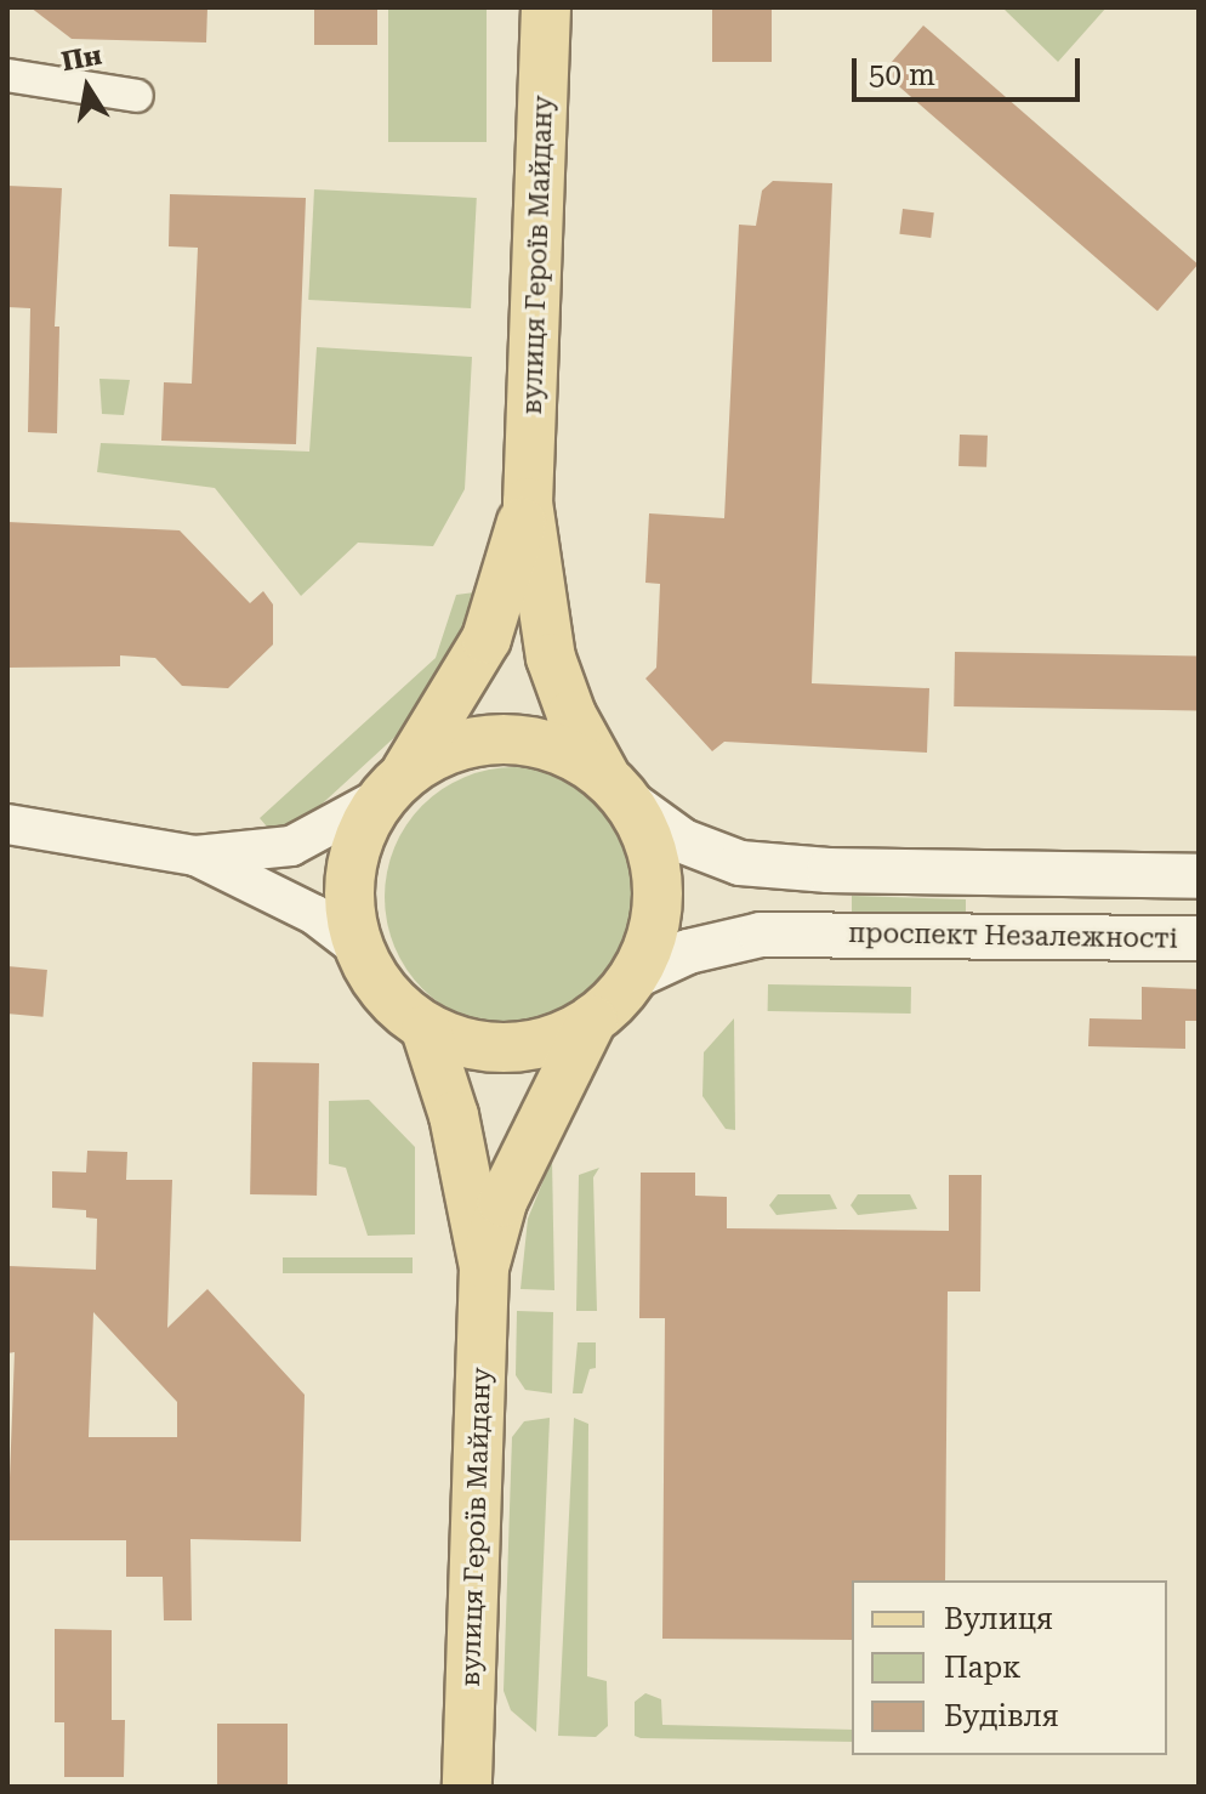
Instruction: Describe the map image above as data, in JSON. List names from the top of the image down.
{
  "streets": {
    "main road": ["вулиця Героїв Майдану", "проспект Незалежності"]
  },
  "legend": ["Вулиця", "Парк", "Будівля"],
  "scale_bar": "50 m",
  "north": "top"
}
